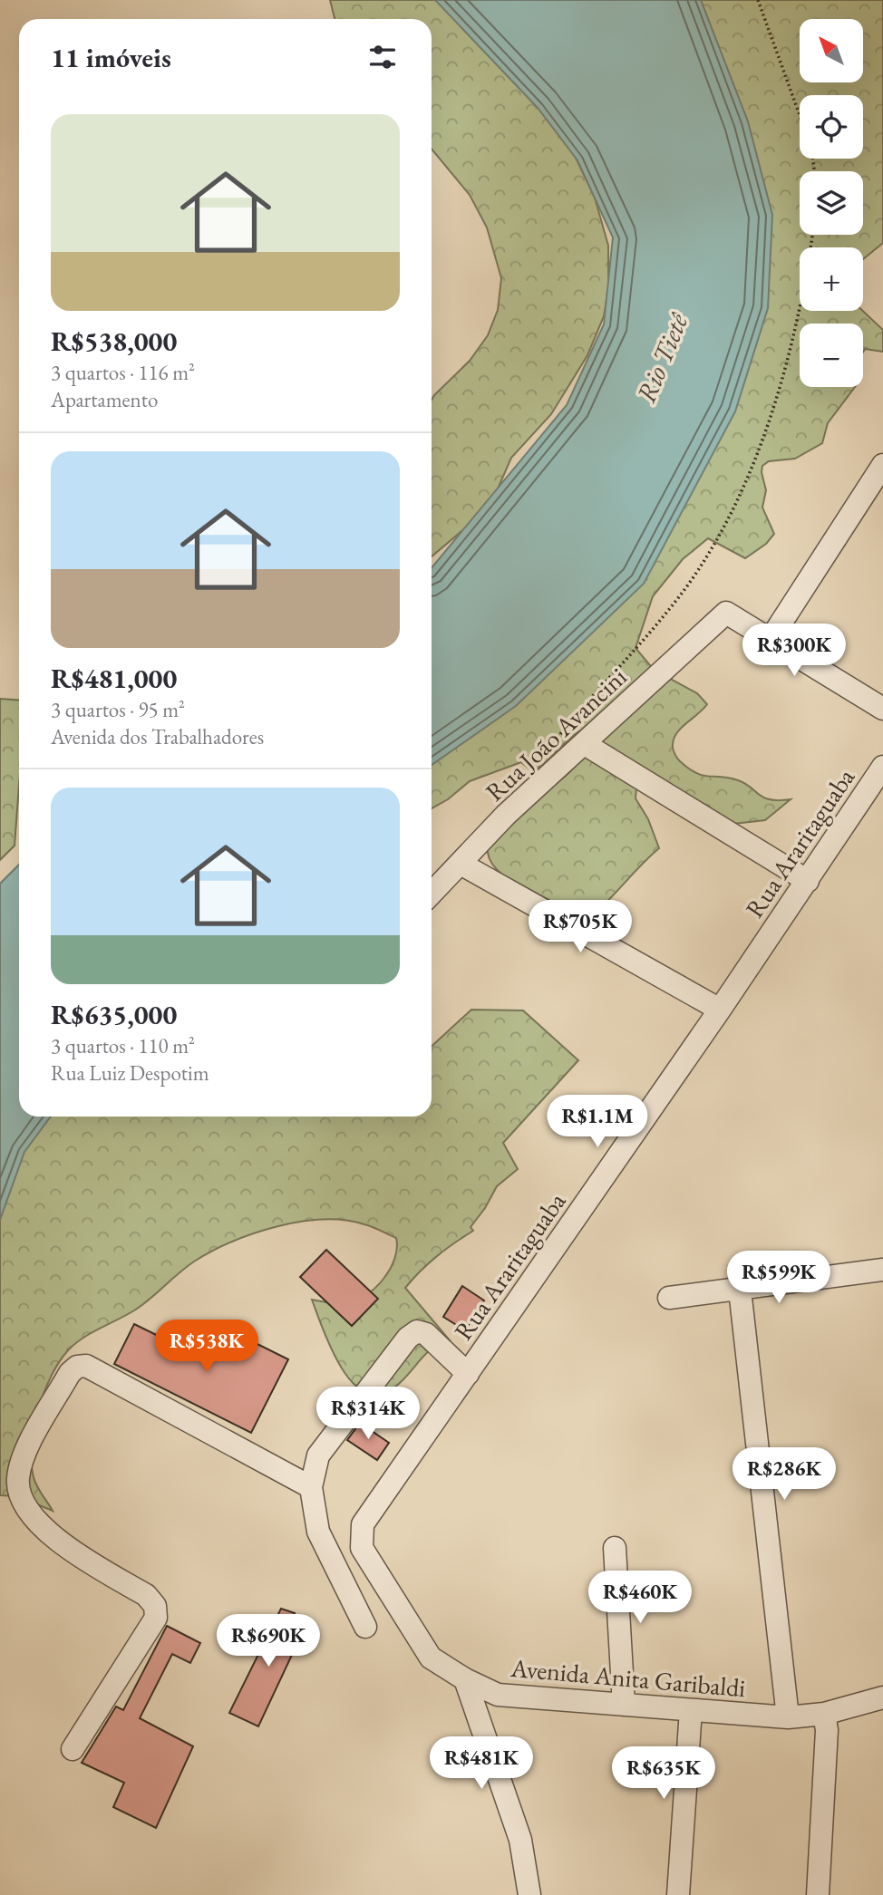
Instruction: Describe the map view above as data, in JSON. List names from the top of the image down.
{
  "streets": {
    "street": ["Rua João Avancini", "Rua Araritaguaba", "Avenida Anita Garibaldi"]
  },
  "crossings": [
    ["Rua Araritaguaba", "Avenida Anita Garibaldi"]
  ],
  "water": ["Rio Tietê"],
  "north": "top left",
  "page": {
    "map_buttons": ["+", "−"],
    "heading": "11 imóveis",
    "list": [
      {
        "name": "R$538,000",
        "note": "3 quartos · 116 m² · Apartamento"
      },
      {
        "name": "R$481,000",
        "note": "3 quartos · 95 m² · Avenida dos Trabalhadores"
      },
      {
        "name": "R$635,000",
        "note": "3 quartos · 110 m² · Rua Luiz Despotim"
      }
    ],
    "price": [
      "R$300K",
      "R$705K",
      "R$1.1M",
      "R$599K",
      "R$538K",
      "R$314K",
      "R$286K",
      "R$460K",
      "R$690K",
      "R$481K",
      "R$635K"
    ]
  }
}
